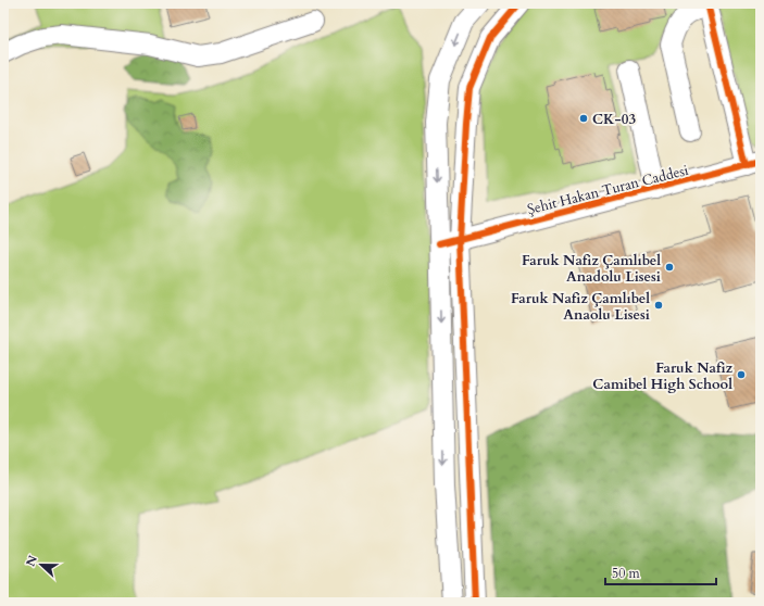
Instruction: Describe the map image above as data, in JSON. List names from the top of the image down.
{
  "streets": {
    "street": ["Şehit Hakan Turan Caddesi"]
  },
  "places": [
    "CK-03",
    "Faruk Nafiz Çamlıbel Anadolu Lisesi",
    "Faruk Nafiz Çamlıbel Anaolu Lisesi",
    "Faruk Nafiz Camibel High School"
  ],
  "scale_bar": "50 m",
  "north": "left"
}
